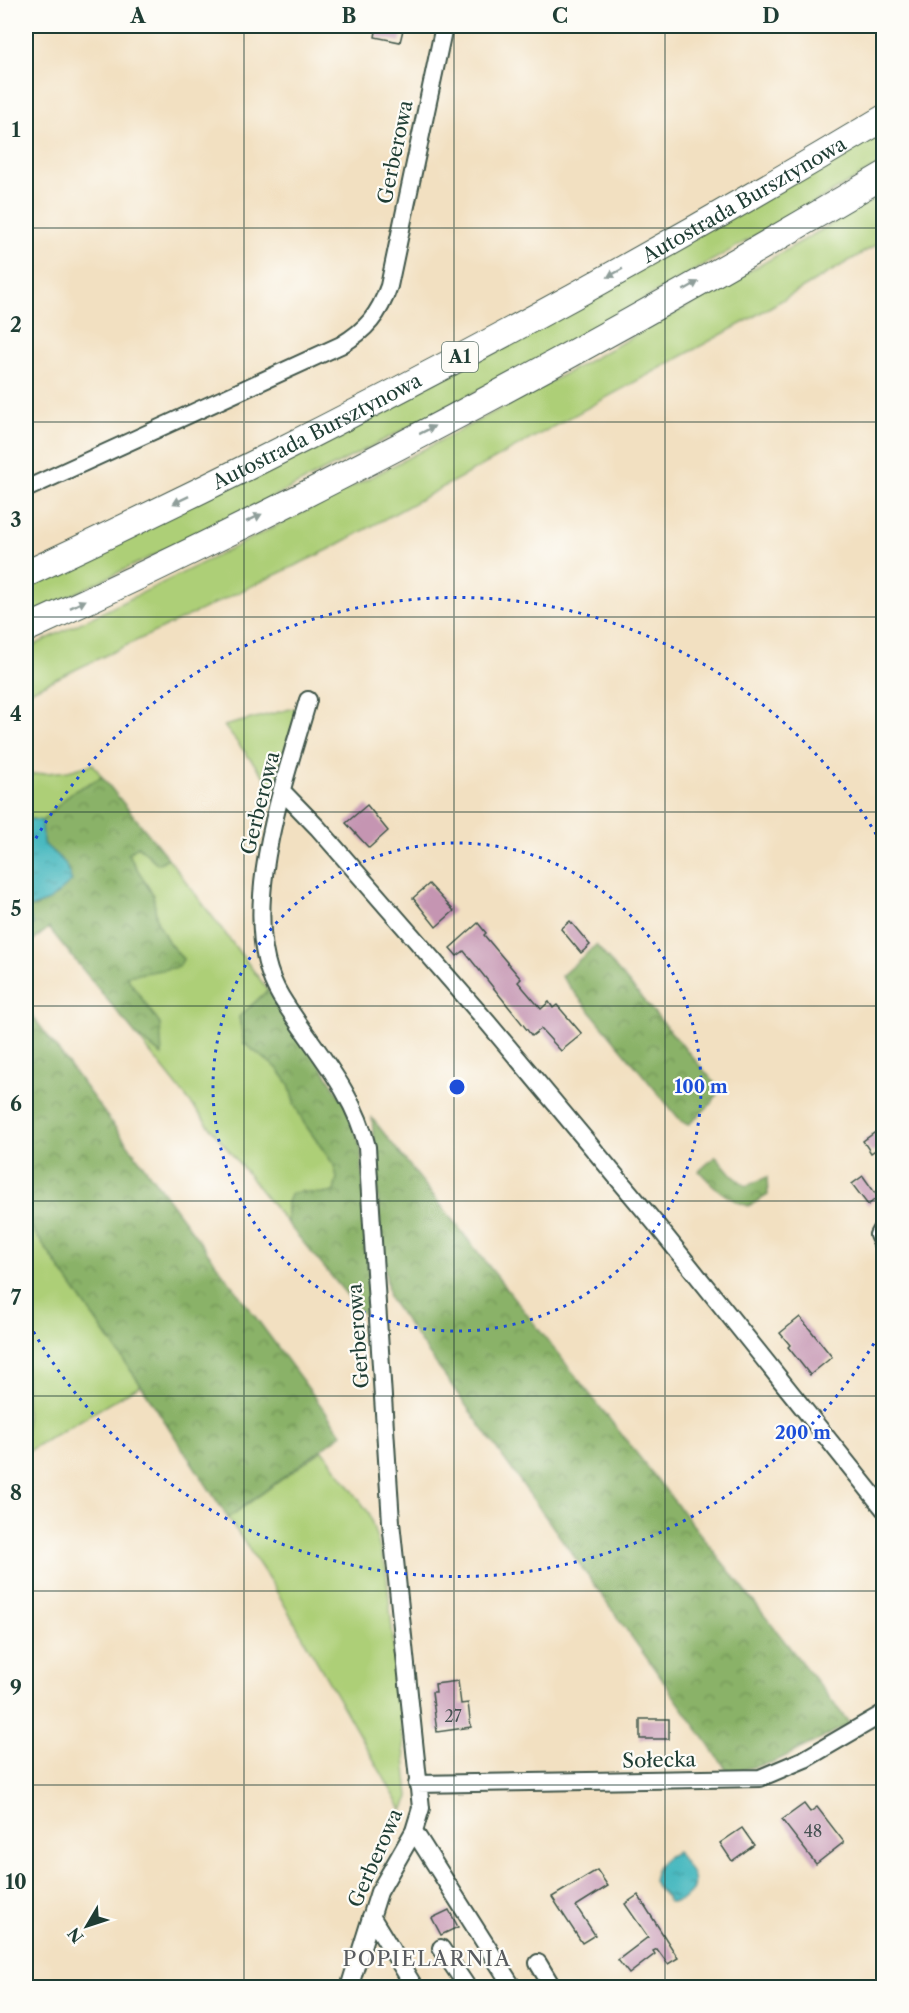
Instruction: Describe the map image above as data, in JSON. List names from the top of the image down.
{
  "streets": {
    "highway": ["Autostrada Bursztynowa", "A1"],
    "street": ["Gerberowa", "Sołecka"]
  },
  "crossings": [
    ["Gerberowa", "Sołecka"]
  ],
  "districts": ["POPIELARNIA"],
  "house_numbers": ["27", "48"],
  "north": "bottom left",
  "grid": {
    "columns": [
      "A",
      "B",
      "C",
      "D"
    ],
    "rows": [
      "1",
      "2",
      "3",
      "4",
      "5",
      "6",
      "7",
      "8",
      "9",
      "10"
    ]
  },
  "rings": ["100 m", "200 m"]
}
